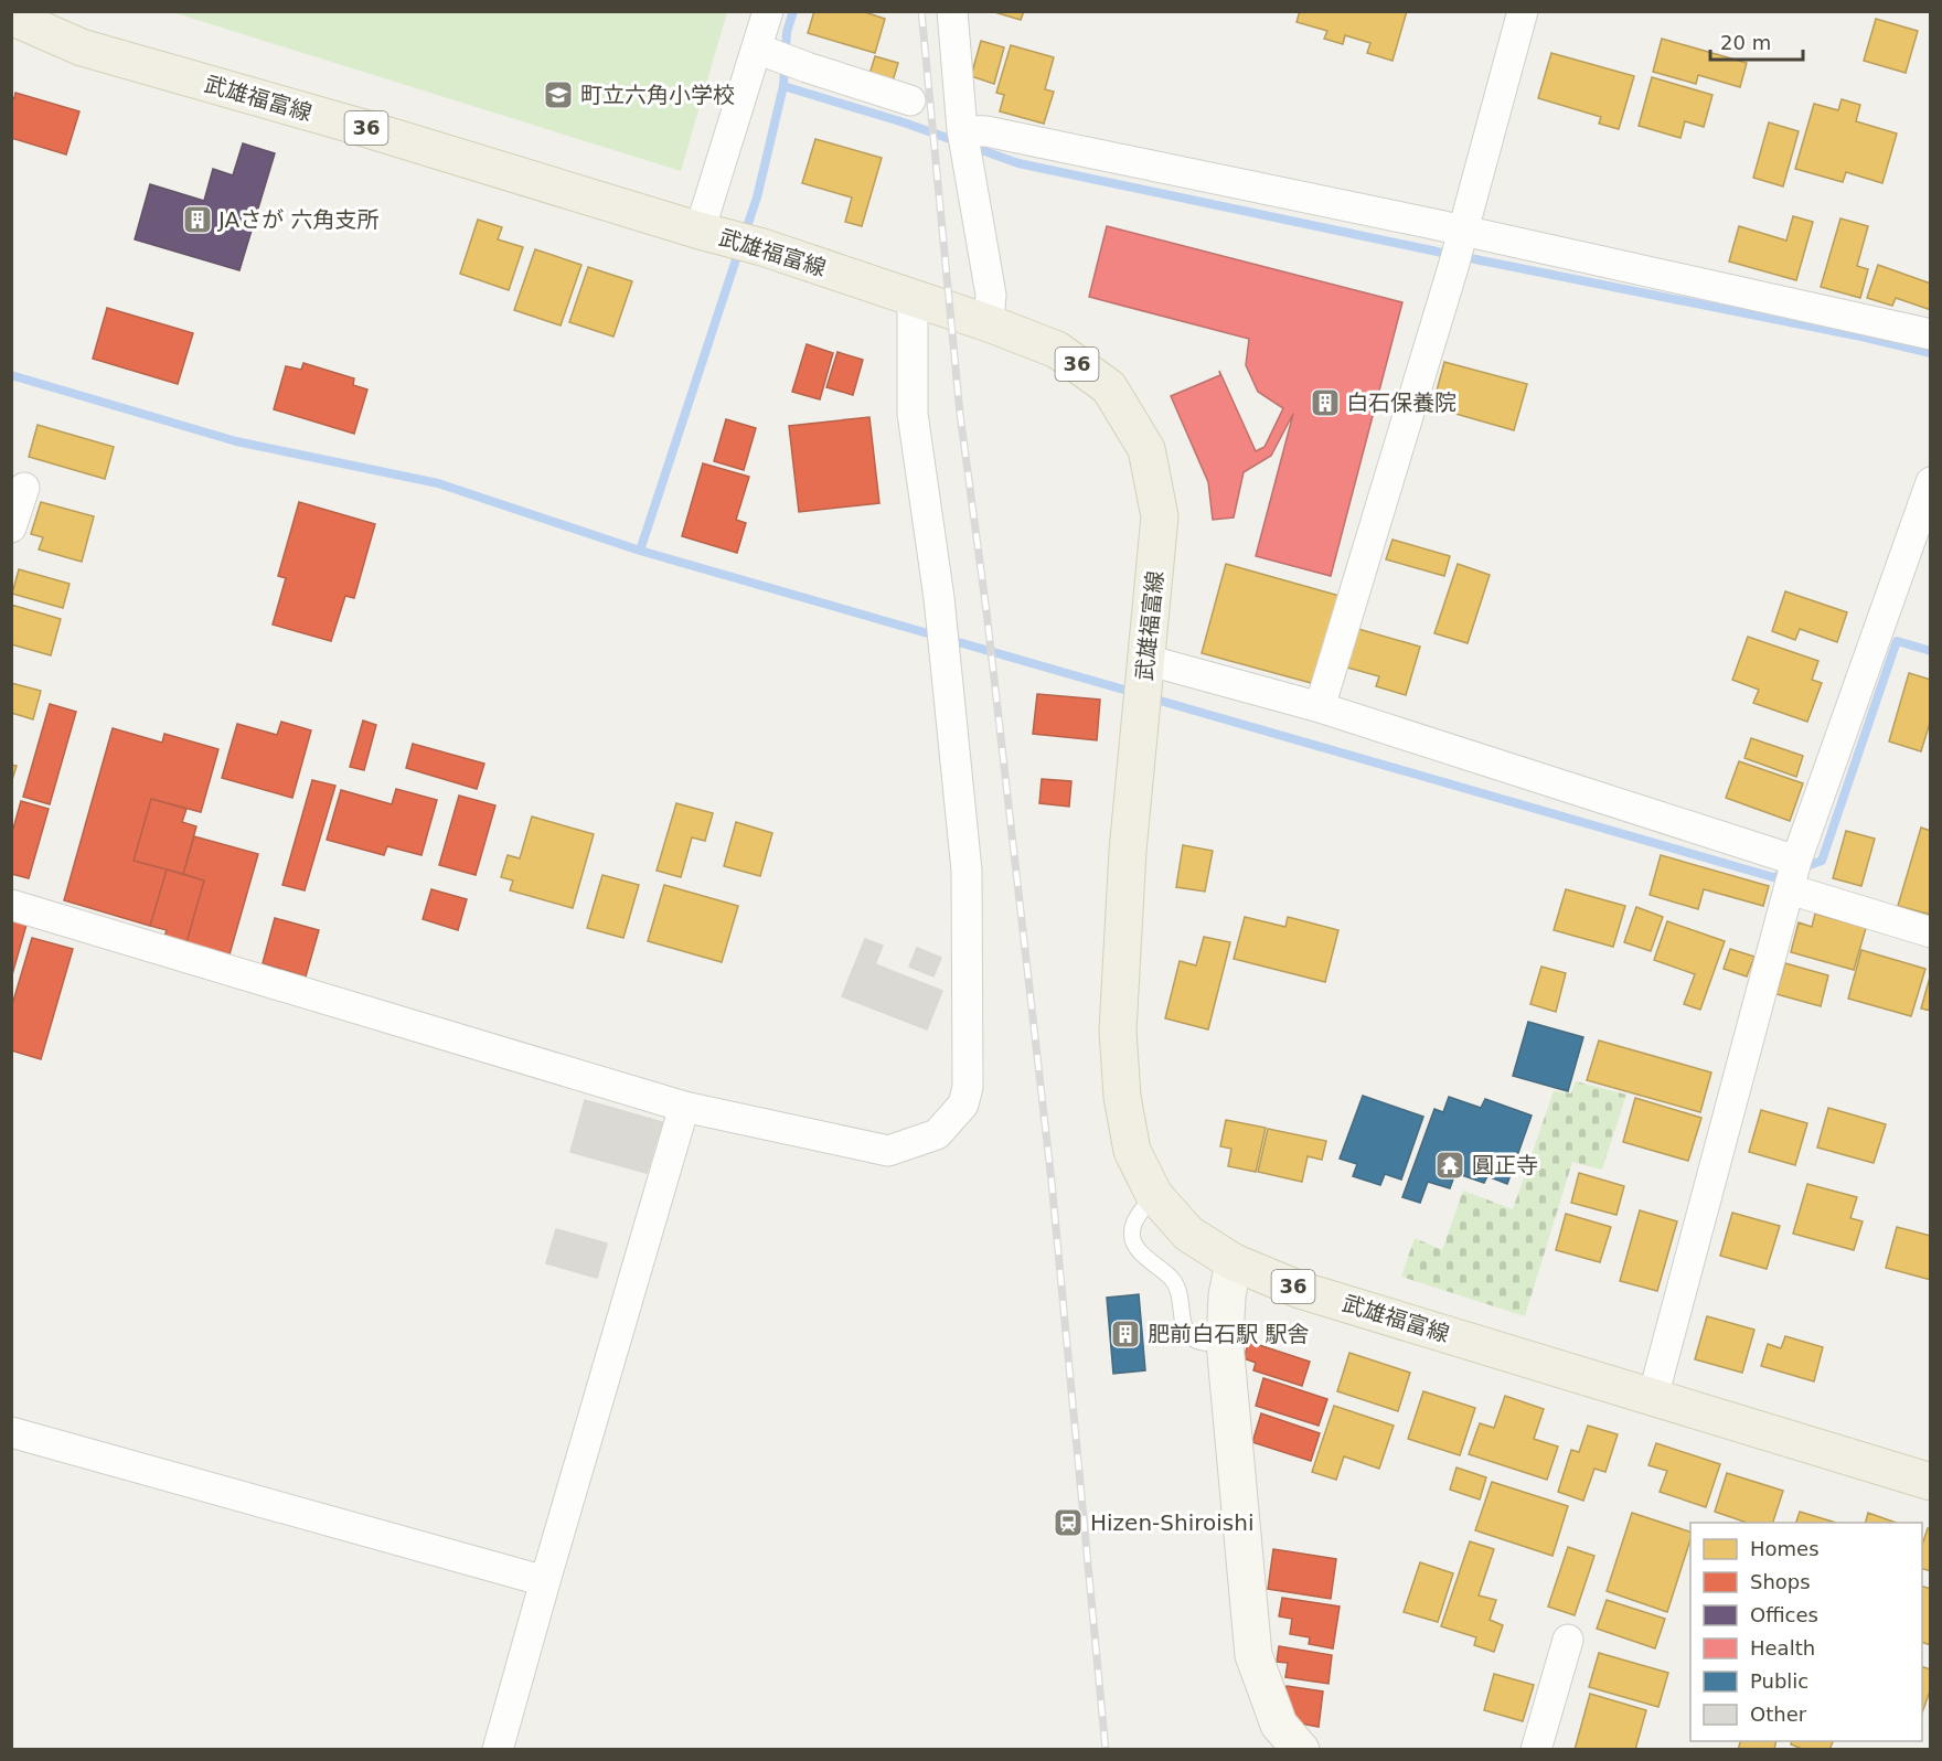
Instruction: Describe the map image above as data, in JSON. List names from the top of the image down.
{
  "streets": {
    "main road": ["武雄福富線", "36"]
  },
  "places": {
    "school or university": ["町立六角小学校"],
    "building": ["JAさが 六角支所", "白石保養院", "肥前白石駅 駅舎"],
    "temple": ["圓正寺"],
    "station": ["Hizen-Shiroishi"]
  },
  "legend": [
    "Homes",
    "Shops",
    "Offices",
    "Health",
    "Public",
    "Other"
  ],
  "scale_bar": "20 m"
}
